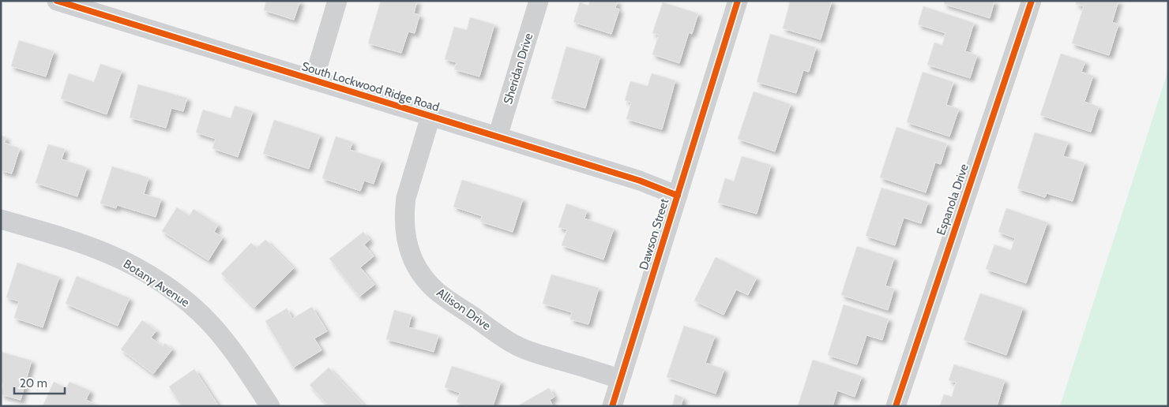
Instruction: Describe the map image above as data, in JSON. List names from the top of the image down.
{
  "streets": {
    "street": [
      "Sheridan Drive",
      "South Lockwood Ridge Road",
      "Espanola Drive",
      "Dawson Street",
      "Botany Avenue",
      "Allison Drive"
    ]
  },
  "crossings": [
    ["Sheridan Drive", "South Lockwood Ridge Road"],
    ["South Lockwood Ridge Road", "Dawson Street"],
    ["South Lockwood Ridge Road", "Allison Drive"],
    ["Dawson Street", "Allison Drive"]
  ],
  "scale_bar": "20 m"
}
